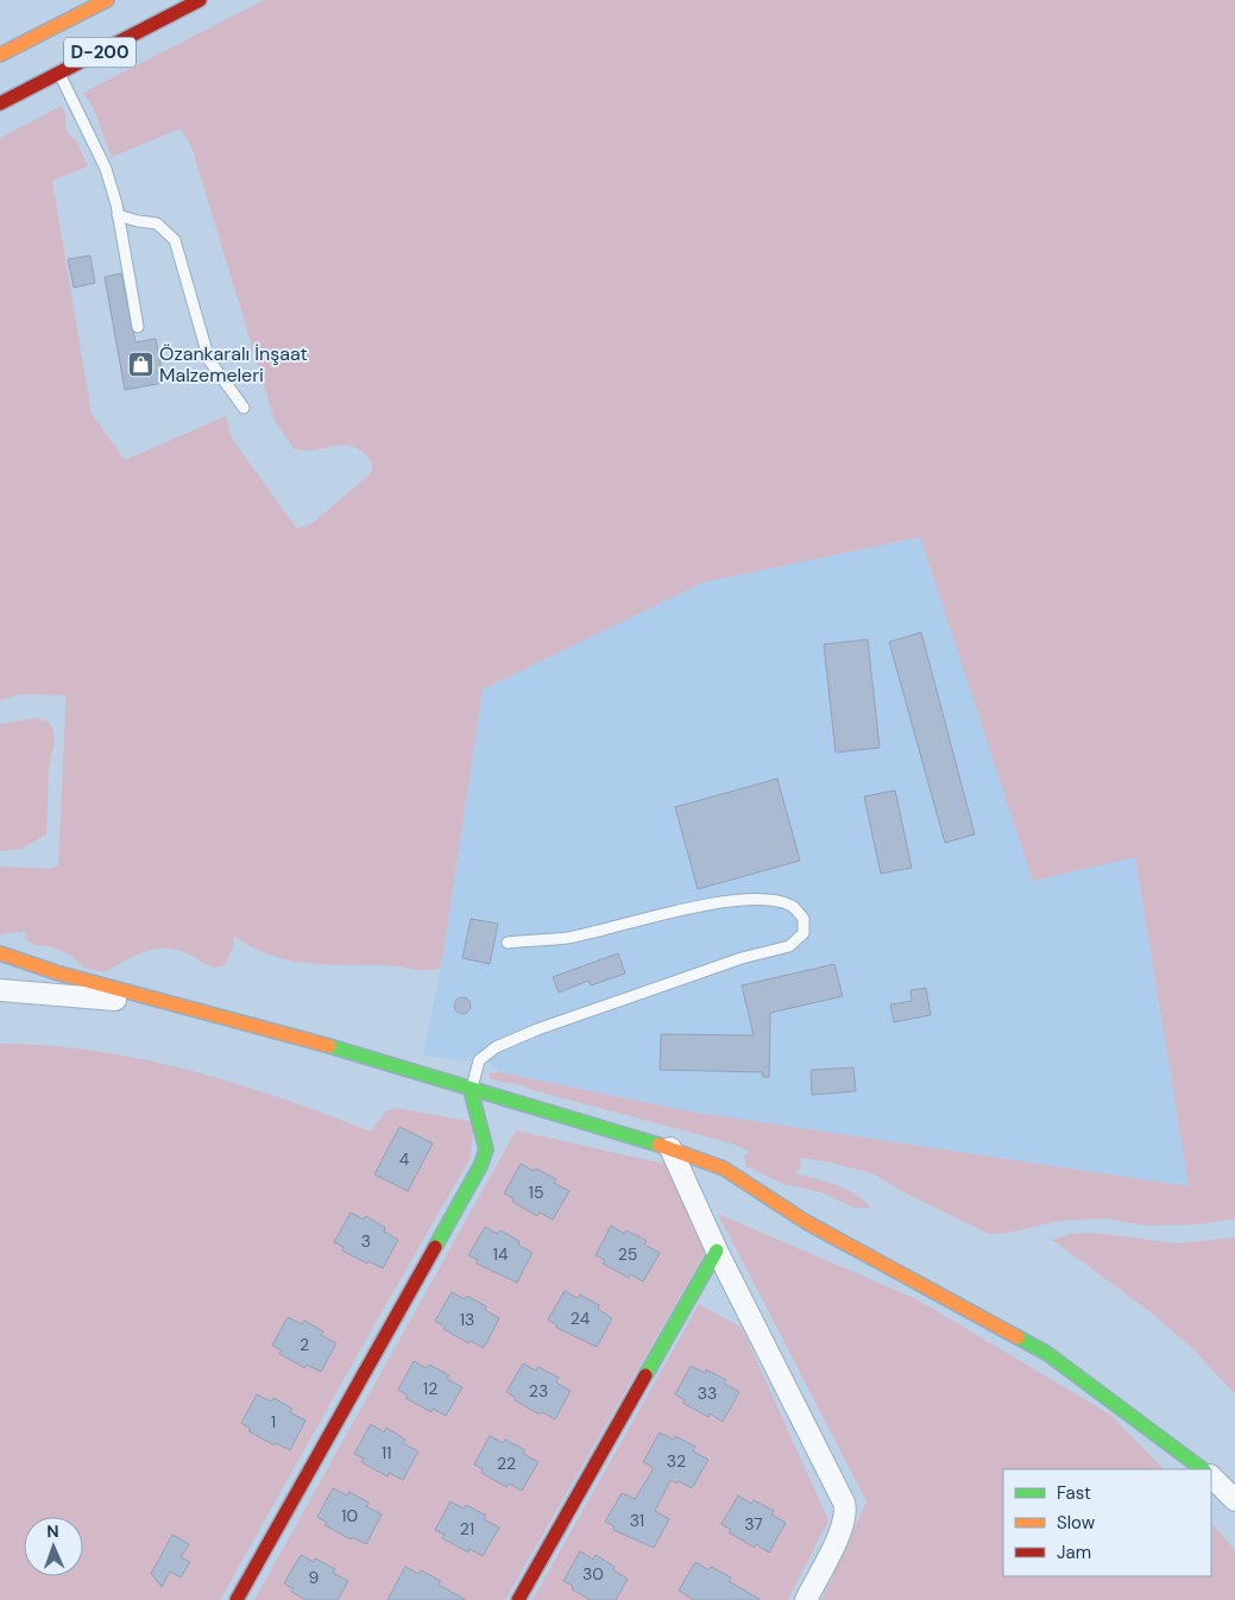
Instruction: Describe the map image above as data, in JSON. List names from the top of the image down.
{
  "streets": {
    "main road": ["D-200"]
  },
  "places": {
    "shop": ["Özankaralı İnşaat Malzemeleri"]
  },
  "house_numbers": [
    "4",
    "15",
    "3",
    "14",
    "25",
    "24",
    "13",
    "2",
    "12",
    "23",
    "33",
    "1",
    "11",
    "32",
    "22",
    "10",
    "31",
    "37",
    "21",
    "30",
    "9"
  ],
  "legend": ["Fast", "Slow", "Jam"],
  "north": "top"
}
